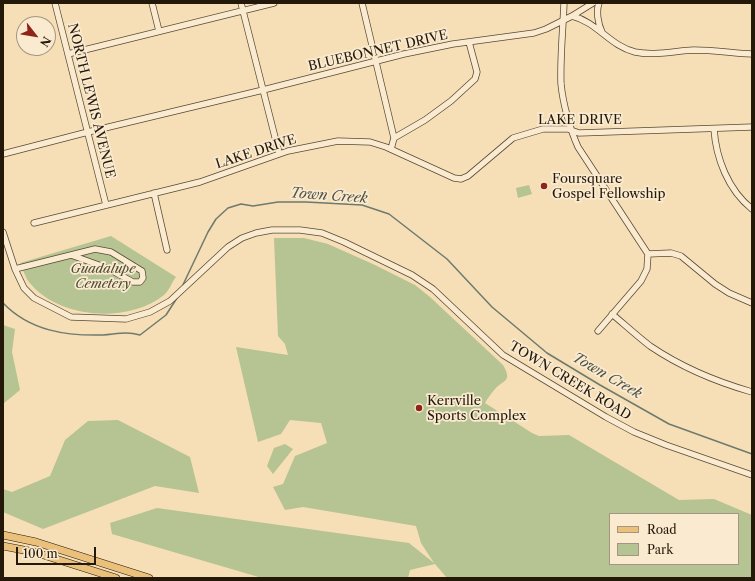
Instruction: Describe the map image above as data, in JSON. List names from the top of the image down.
{
  "streets": {
    "street": [
      "BLUEBONNET DRIVE",
      "NORTH LEWIS AVENUE",
      "LAKE DRIVE",
      "TOWN CREEK ROAD"
    ]
  },
  "crossings": [
    ["BLUEBONNET DRIVE", "NORTH LEWIS AVENUE"],
    ["NORTH LEWIS AVENUE", "LAKE DRIVE"]
  ],
  "water": ["Town Creek"],
  "parks": ["Guadalupe Cemetery"],
  "places": ["Foursquare Gospel Fellowship", "Kerrville Sports Complex"],
  "legend": ["Road", "Park"],
  "scale_bar": "100 m",
  "north": "bottom right"
}
